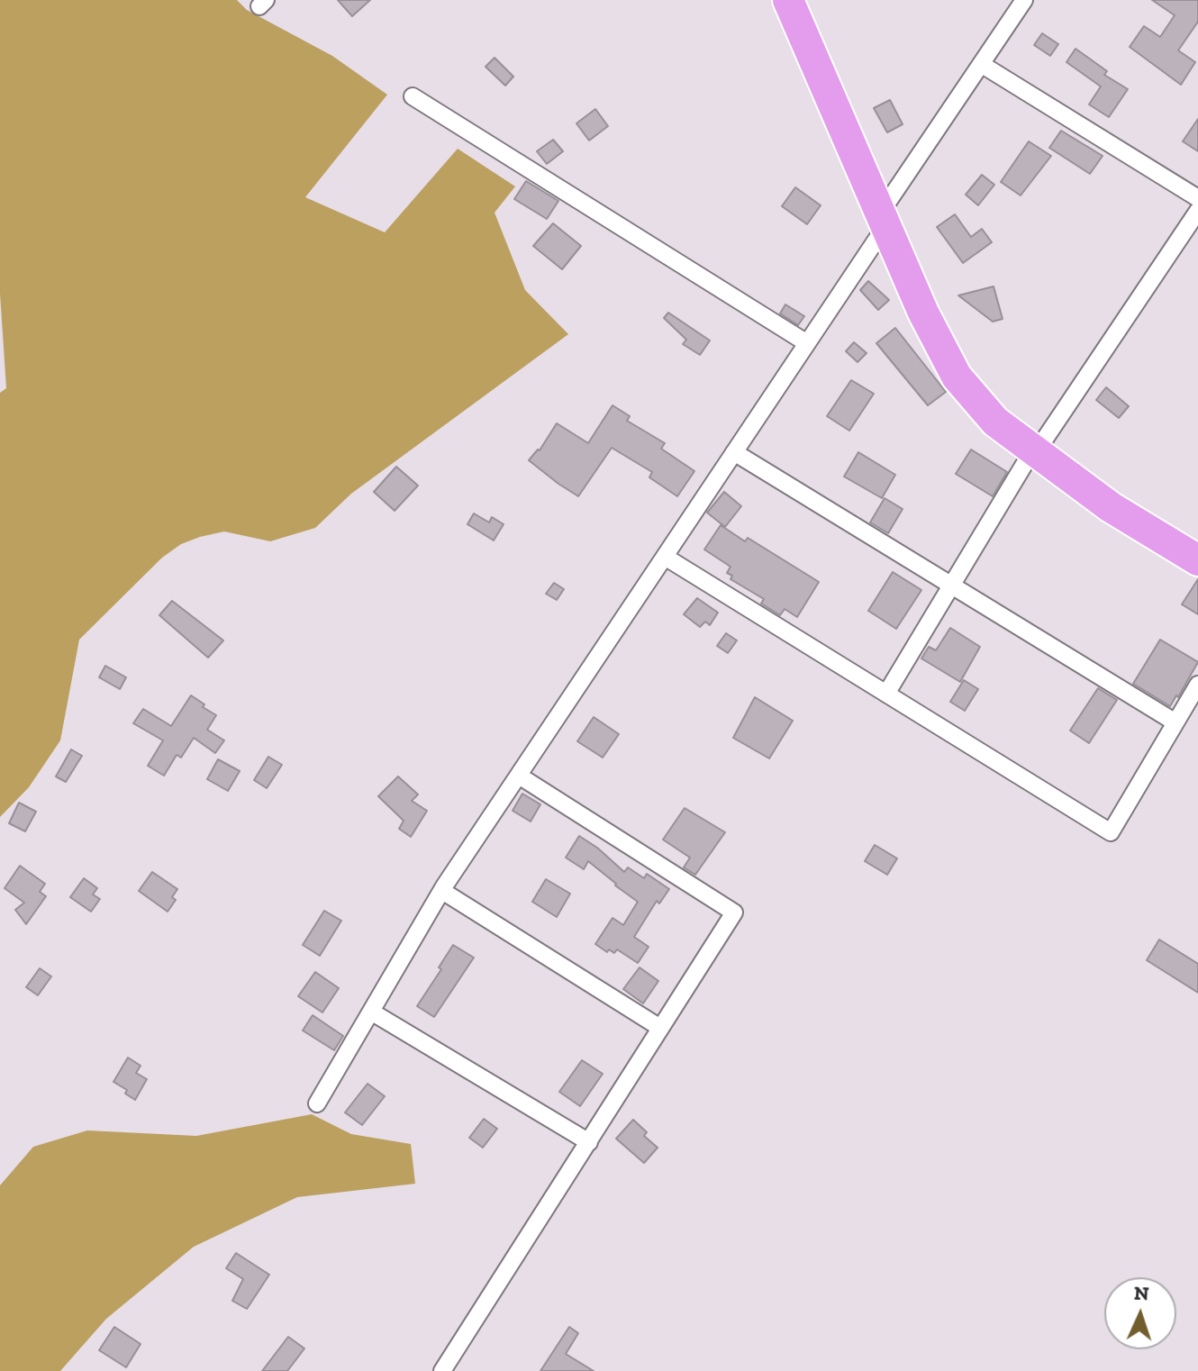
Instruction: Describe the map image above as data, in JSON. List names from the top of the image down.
{
  "north": "top"
}
